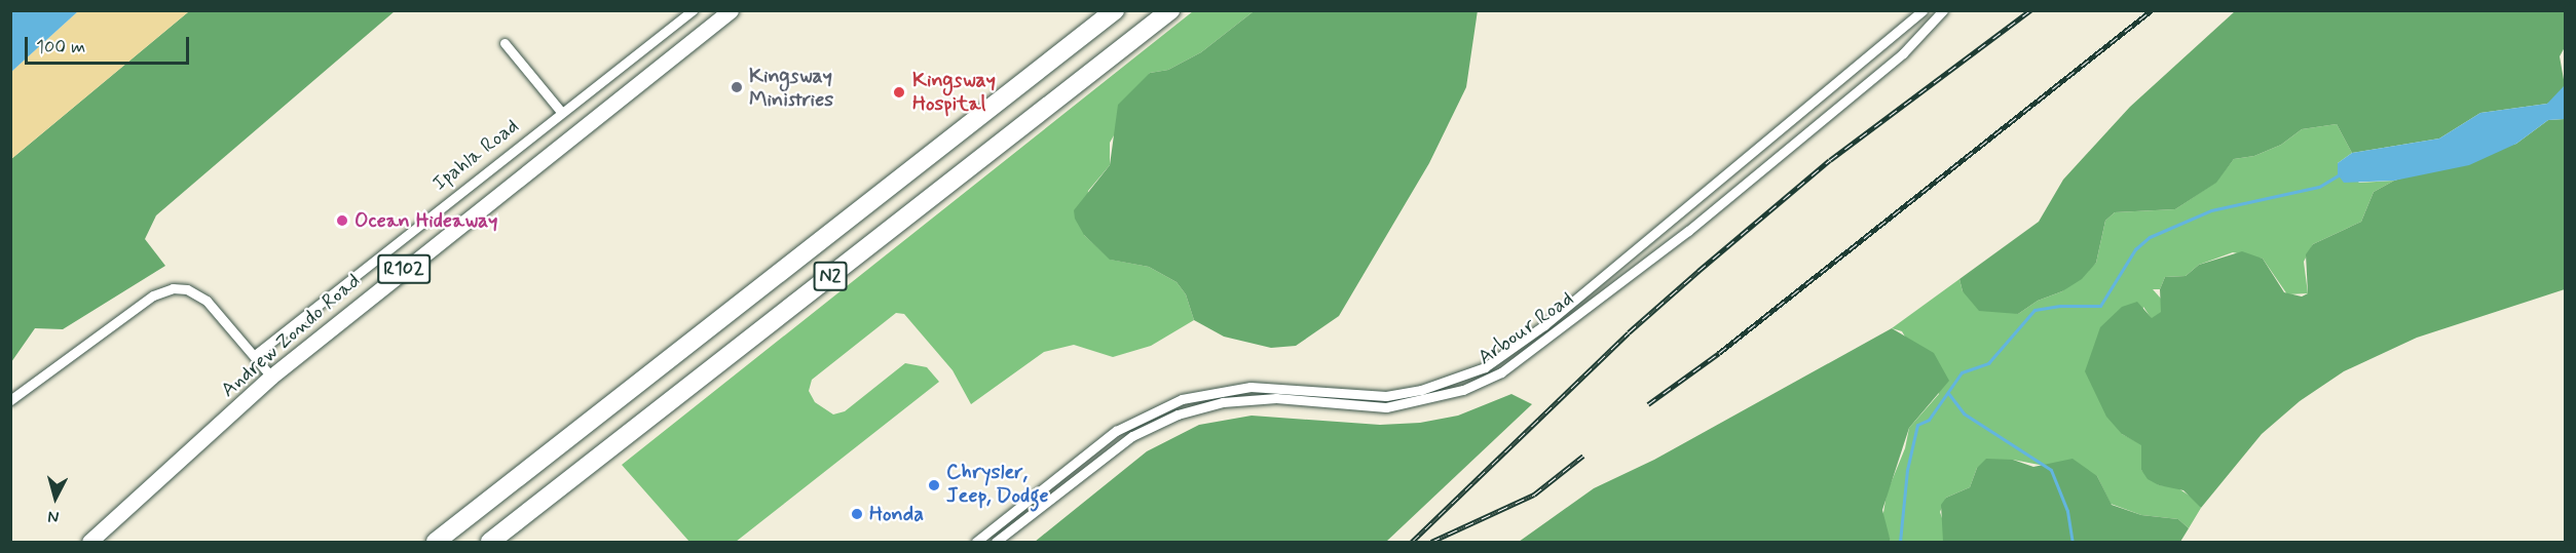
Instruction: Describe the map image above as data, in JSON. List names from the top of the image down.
{
  "streets": {
    "highway": ["N2"],
    "main road": ["R102", "Andrew Zondo Road"],
    "street": ["Ipahla Road", "Arbour Road"]
  },
  "places": [
    "Kingsway Ministries",
    "Kingsway Hospital",
    "Ocean Hideaway",
    "Chrysler, Jeep, Dodge",
    "Honda"
  ],
  "scale_bar": "100 m",
  "north": "bottom"
}
